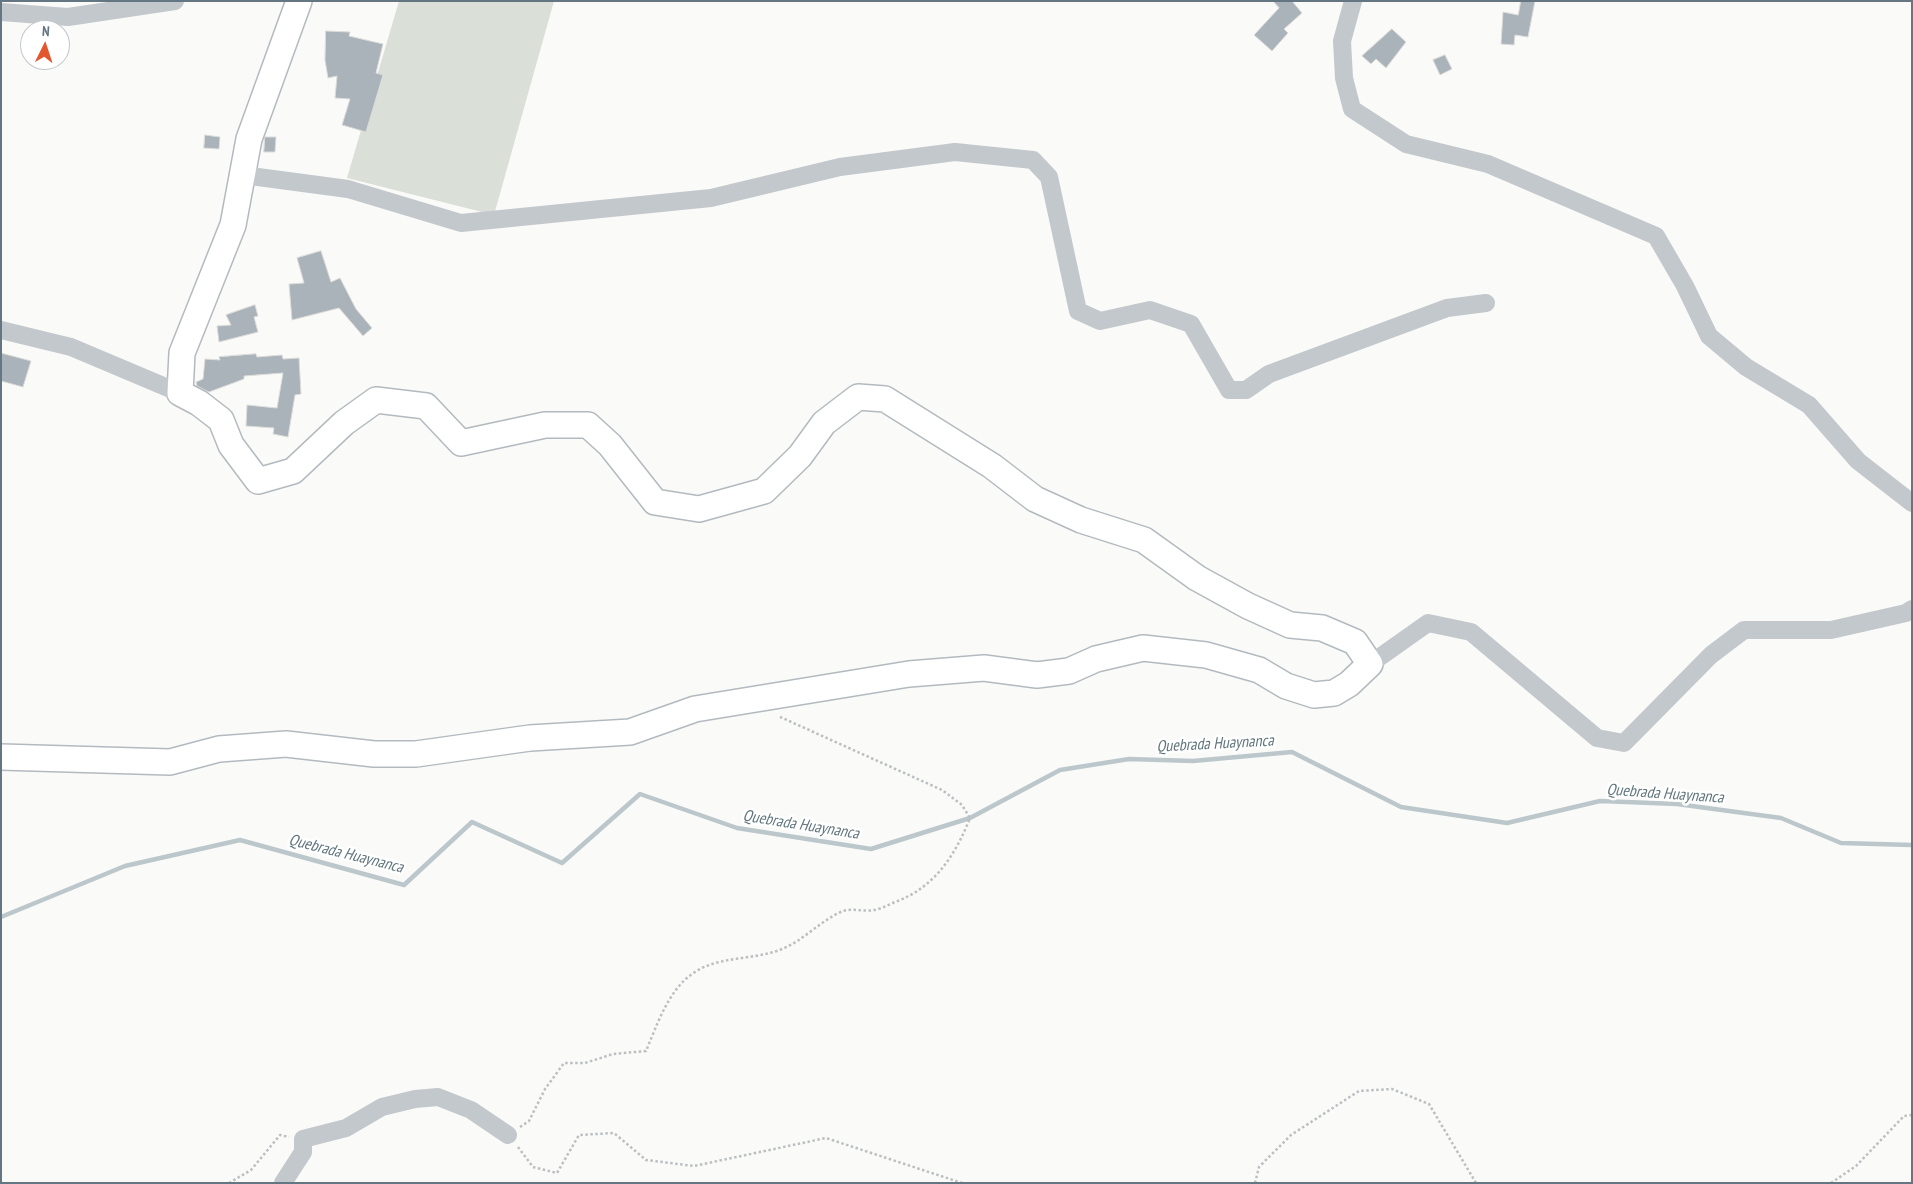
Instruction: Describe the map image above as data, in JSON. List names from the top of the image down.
{
  "water": ["Quebrada Huaynanca"],
  "north": "top"
}
